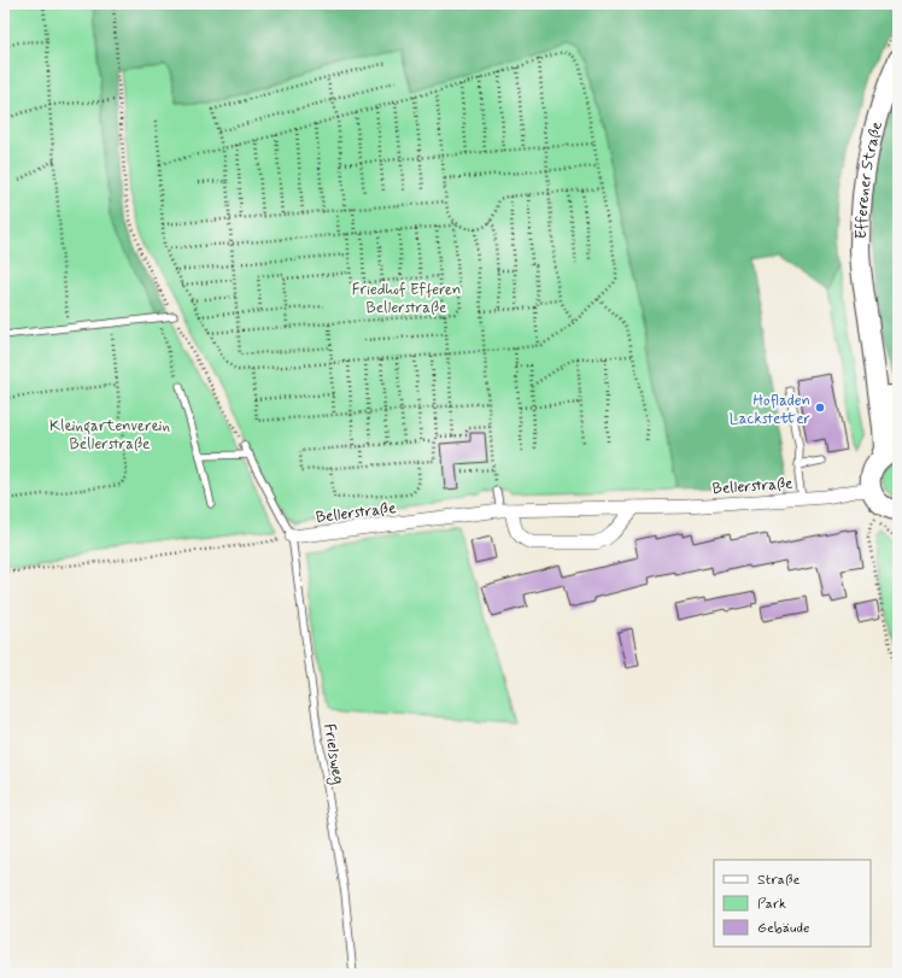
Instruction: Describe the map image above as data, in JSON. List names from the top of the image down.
{
  "streets": {
    "street": ["Efferener Straße", "Bellerstraße"],
    "lane": ["Frielsweg"]
  },
  "crossings": [
    ["Efferener Straße", "Bellerstraße"],
    ["Bellerstraße", "Frielsweg"]
  ],
  "parks": ["Friedhof Efferen Bellerstraße", "Kleingartenverein Bellerstraße"],
  "places": ["Hofladen Lackstetter"],
  "legend": ["Straße", "Park", "Gebäude"]
}
